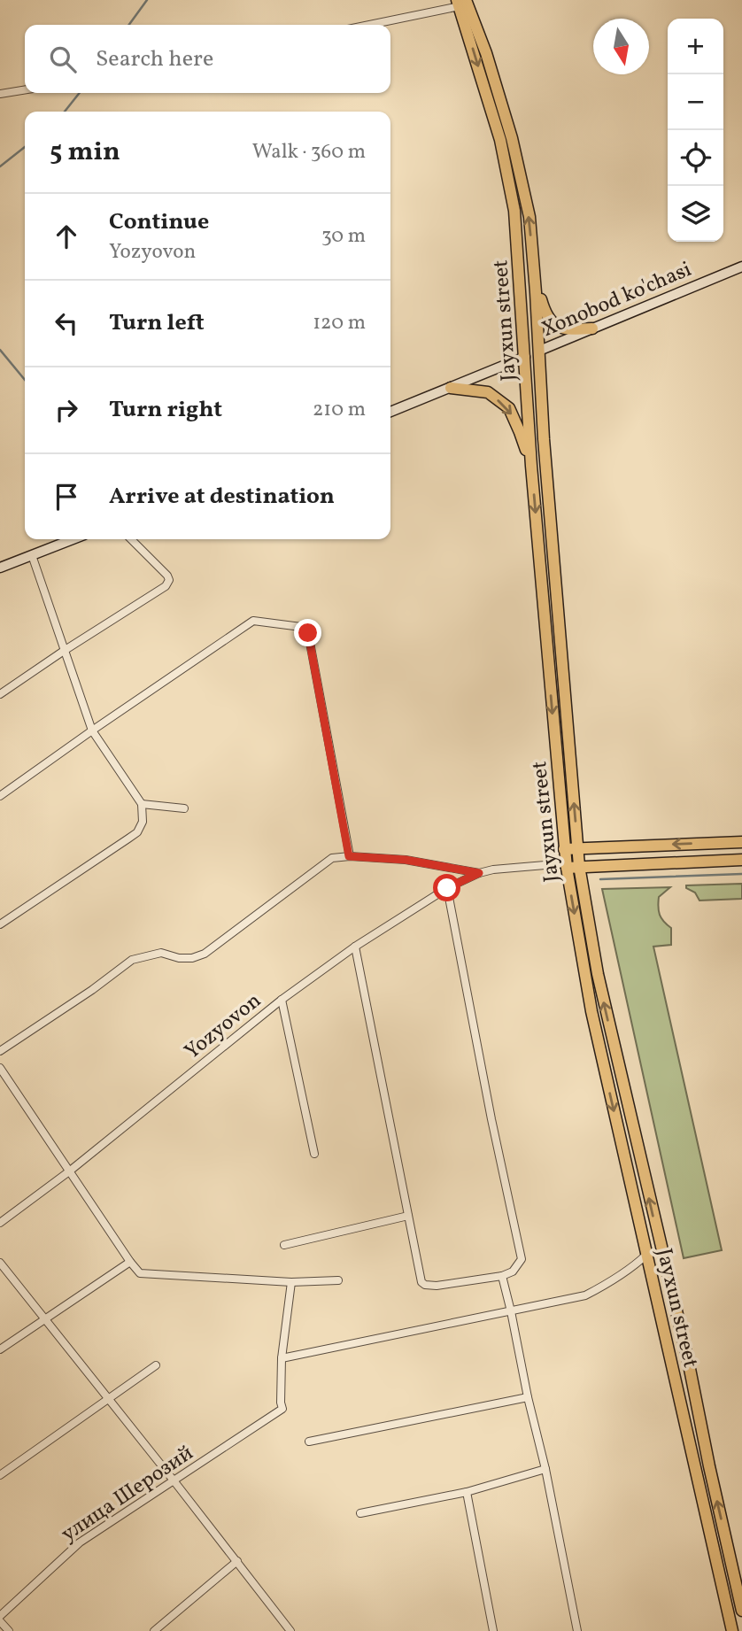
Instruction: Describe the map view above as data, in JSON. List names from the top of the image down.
{
  "streets": {
    "main road": ["Xonobod ko'chasi", "Jayxun street"],
    "street": ["Yozyovon", "улица Шерозий"]
  },
  "crossings": [
    ["Xonobod ko'chasi", "Jayxun street"]
  ],
  "north": "bottom",
  "page": {
    "map_buttons": ["+", "−"],
    "search": "Search here",
    "heading": ["5 min", "Walk · 360 m"],
    "list": [
      ["Continue", "Yozyovon", "30 m"],
      ["Turn left", "120 m"],
      ["Turn right", "210 m"],
      "Arrive at destination"
    ]
  }
}
